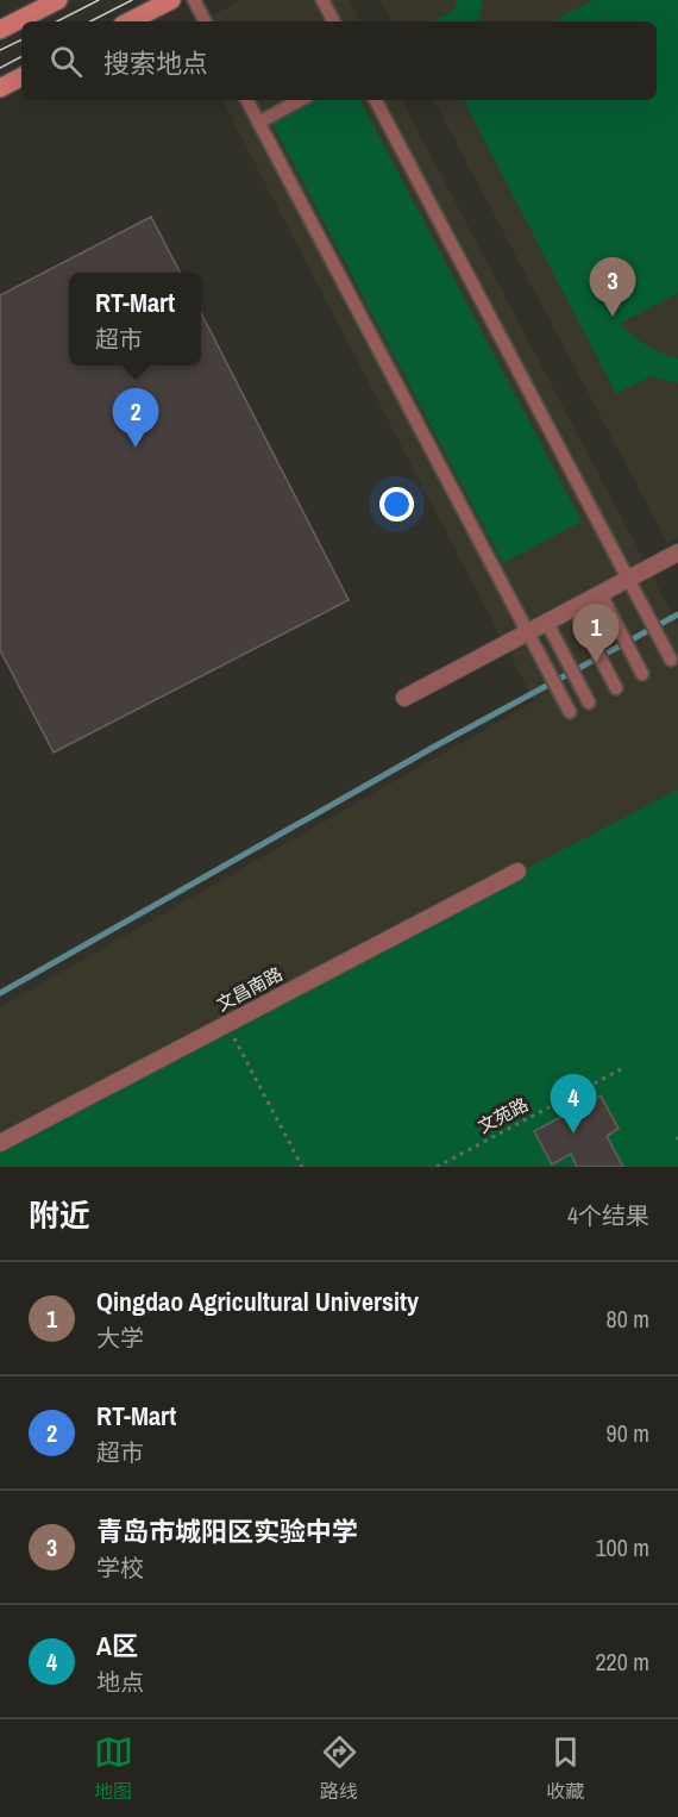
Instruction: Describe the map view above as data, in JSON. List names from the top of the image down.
{
  "streets": {
    "street": ["文昌南路"],
    "path": ["文苑路"]
  },
  "page": {
    "search": "搜索地点",
    "pins": [
      "3",
      "2",
      "1",
      "4"
    ],
    "popup": ["RT-Mart", "超市"],
    "heading": ["附近", "4个结果"],
    "list": [
      {
        "mark": "1",
        "name": "Qingdao Agricultural University",
        "note": "大学",
        "value": "80 m"
      },
      {
        "mark": "2",
        "name": "RT-Mart",
        "note": "超市",
        "value": "90 m"
      },
      {
        "mark": "3",
        "name": "青岛市城阳区实验中学",
        "note": "学校",
        "value": "100 m"
      },
      {
        "mark": "4",
        "name": "A区",
        "note": "地点",
        "value": "220 m"
      }
    ],
    "nav": ["地图", "路线", "收藏"]
  }
}
